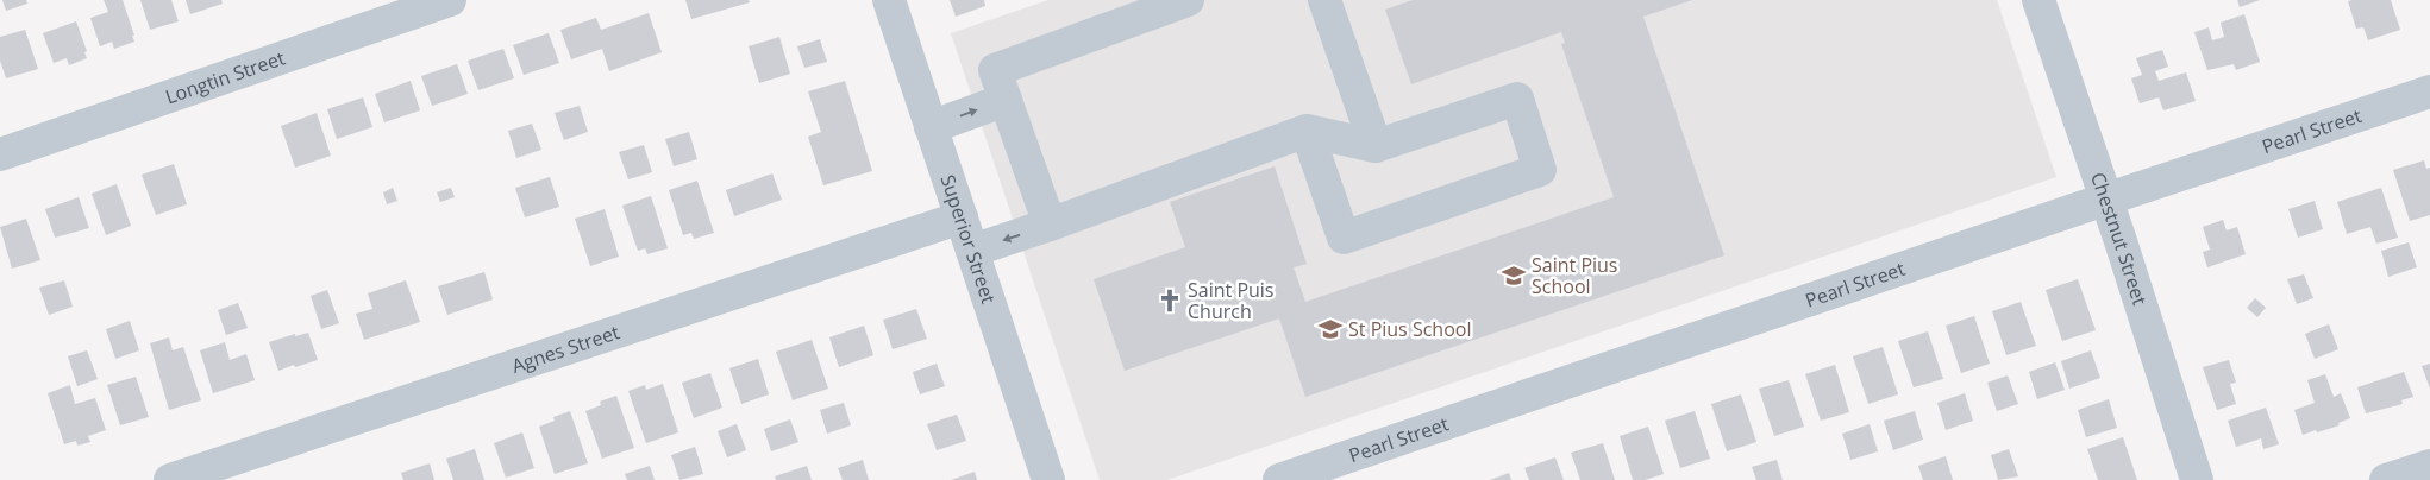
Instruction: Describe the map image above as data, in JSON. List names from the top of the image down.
{
  "streets": {
    "street": [
      "Longtin Street",
      "Pearl Street",
      "Chestnut Street",
      "Superior Street",
      "Agnes Street"
    ]
  },
  "crossings": [
    ["Pearl Street", "Chestnut Street"],
    ["Superior Street", "Agnes Street"]
  ],
  "places": {
    "school or university": ["Saint Pius School", "St Pius School"],
    "church": ["Saint Puis Church"]
  }
}
